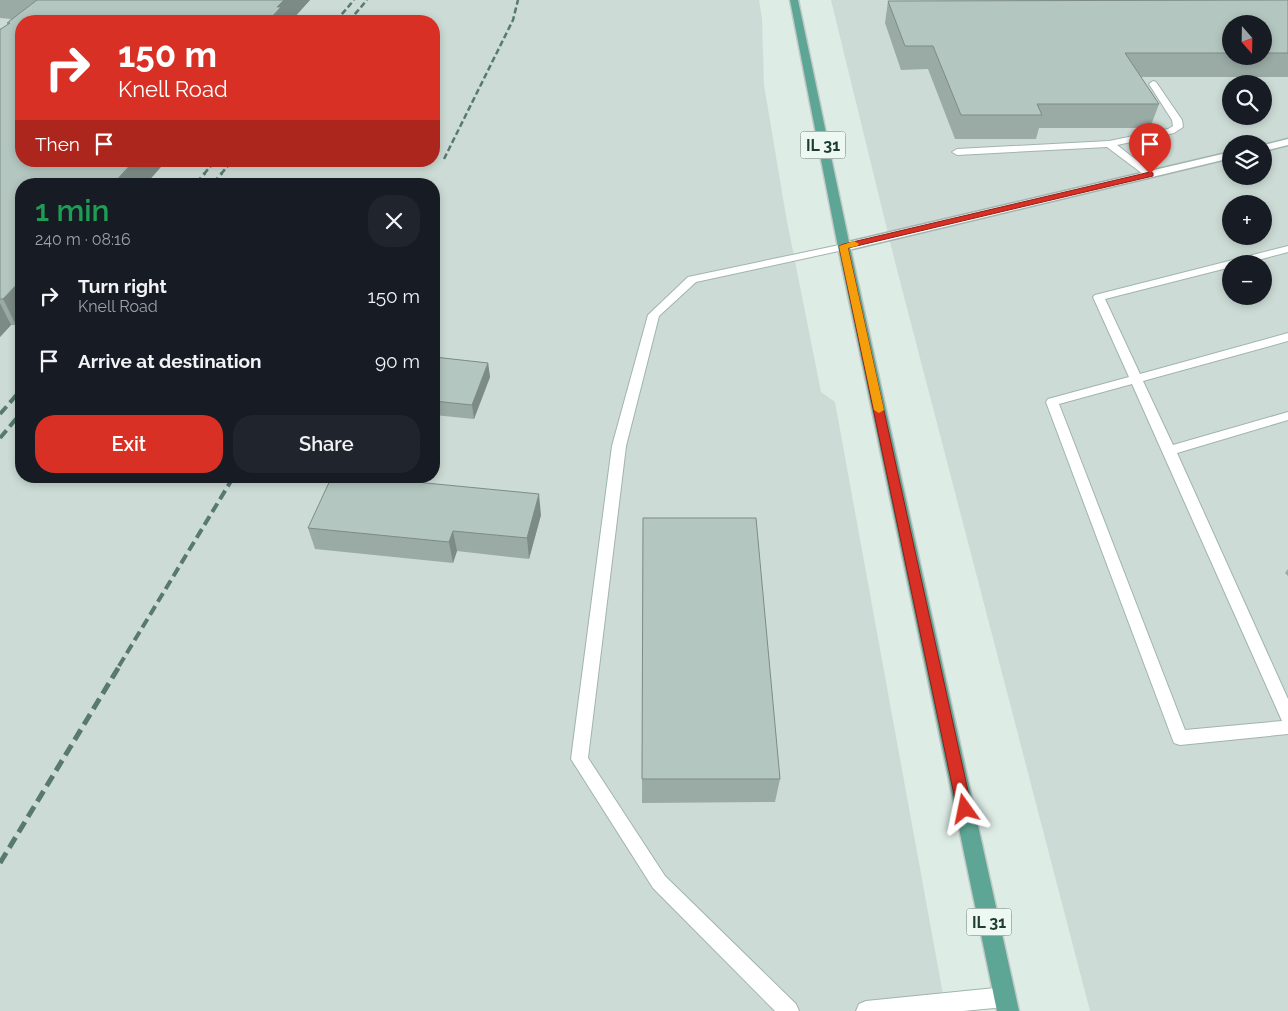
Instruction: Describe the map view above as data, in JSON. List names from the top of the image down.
{
  "streets": {
    "main road": ["IL 31"]
  },
  "north": "bottom",
  "page": {
    "map_buttons": ["+", "−"],
    "turn": ["150 m", "Knell Road"],
    "then": "Then",
    "heading": ["1 min", "240 m · 08:16"],
    "list": [
      {
        "name": "Turn right",
        "note": "Knell Road",
        "value": "150 m"
      },
      {
        "name": "Arrive at destination",
        "value": "90 m"
      }
    ],
    "buttons": ["Exit", "Share"]
  }
}
